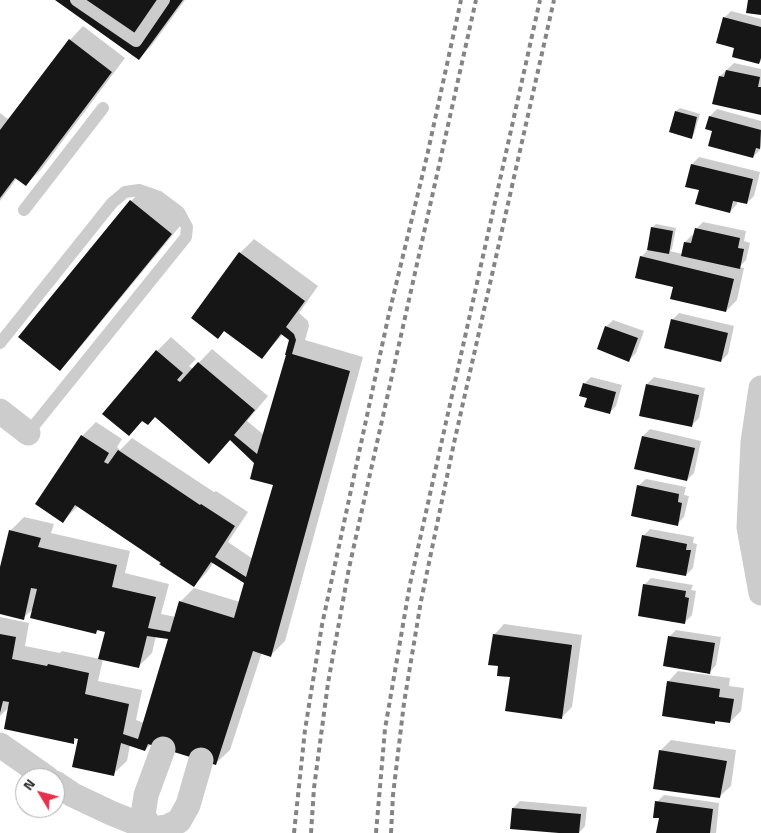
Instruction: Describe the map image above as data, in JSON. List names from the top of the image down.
{
  "north": "top left"
}
